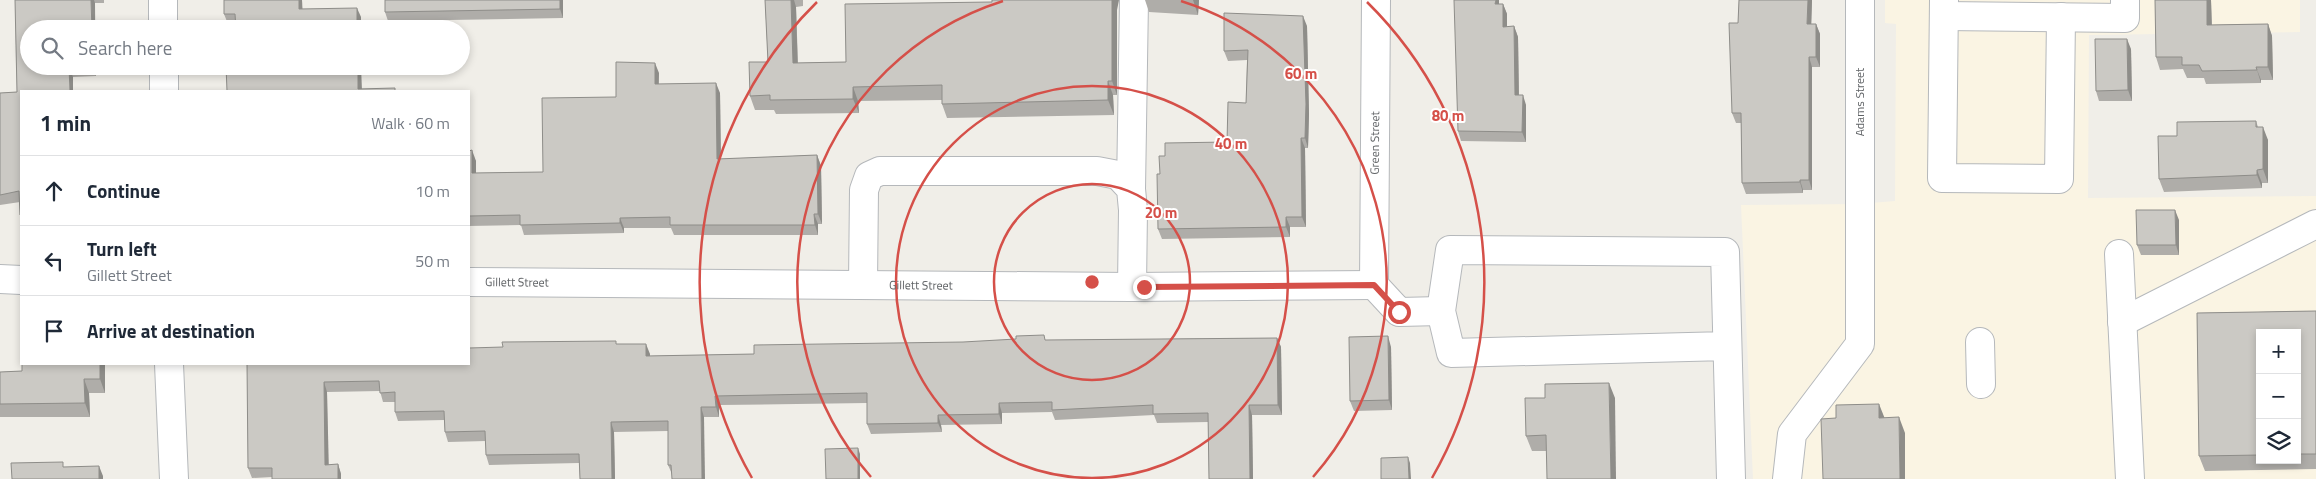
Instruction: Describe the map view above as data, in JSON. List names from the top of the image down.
{
  "streets": {
    "street": ["Adams Street", "Green Street", "Gillett Street"]
  },
  "crossings": [
    ["Green Street", "Gillett Street"]
  ],
  "page": {
    "search": "Search here",
    "heading": ["1 min", "Walk · 60 m"],
    "list": [
      ["Continue", "10 m"],
      ["Turn left", "Gillett Street", "50 m"],
      "Arrive at destination"
    ],
    "map_buttons": ["+", "−"]
  },
  "rings": [
    "60 m",
    "80 m",
    "40 m",
    "20 m"
  ]
}
